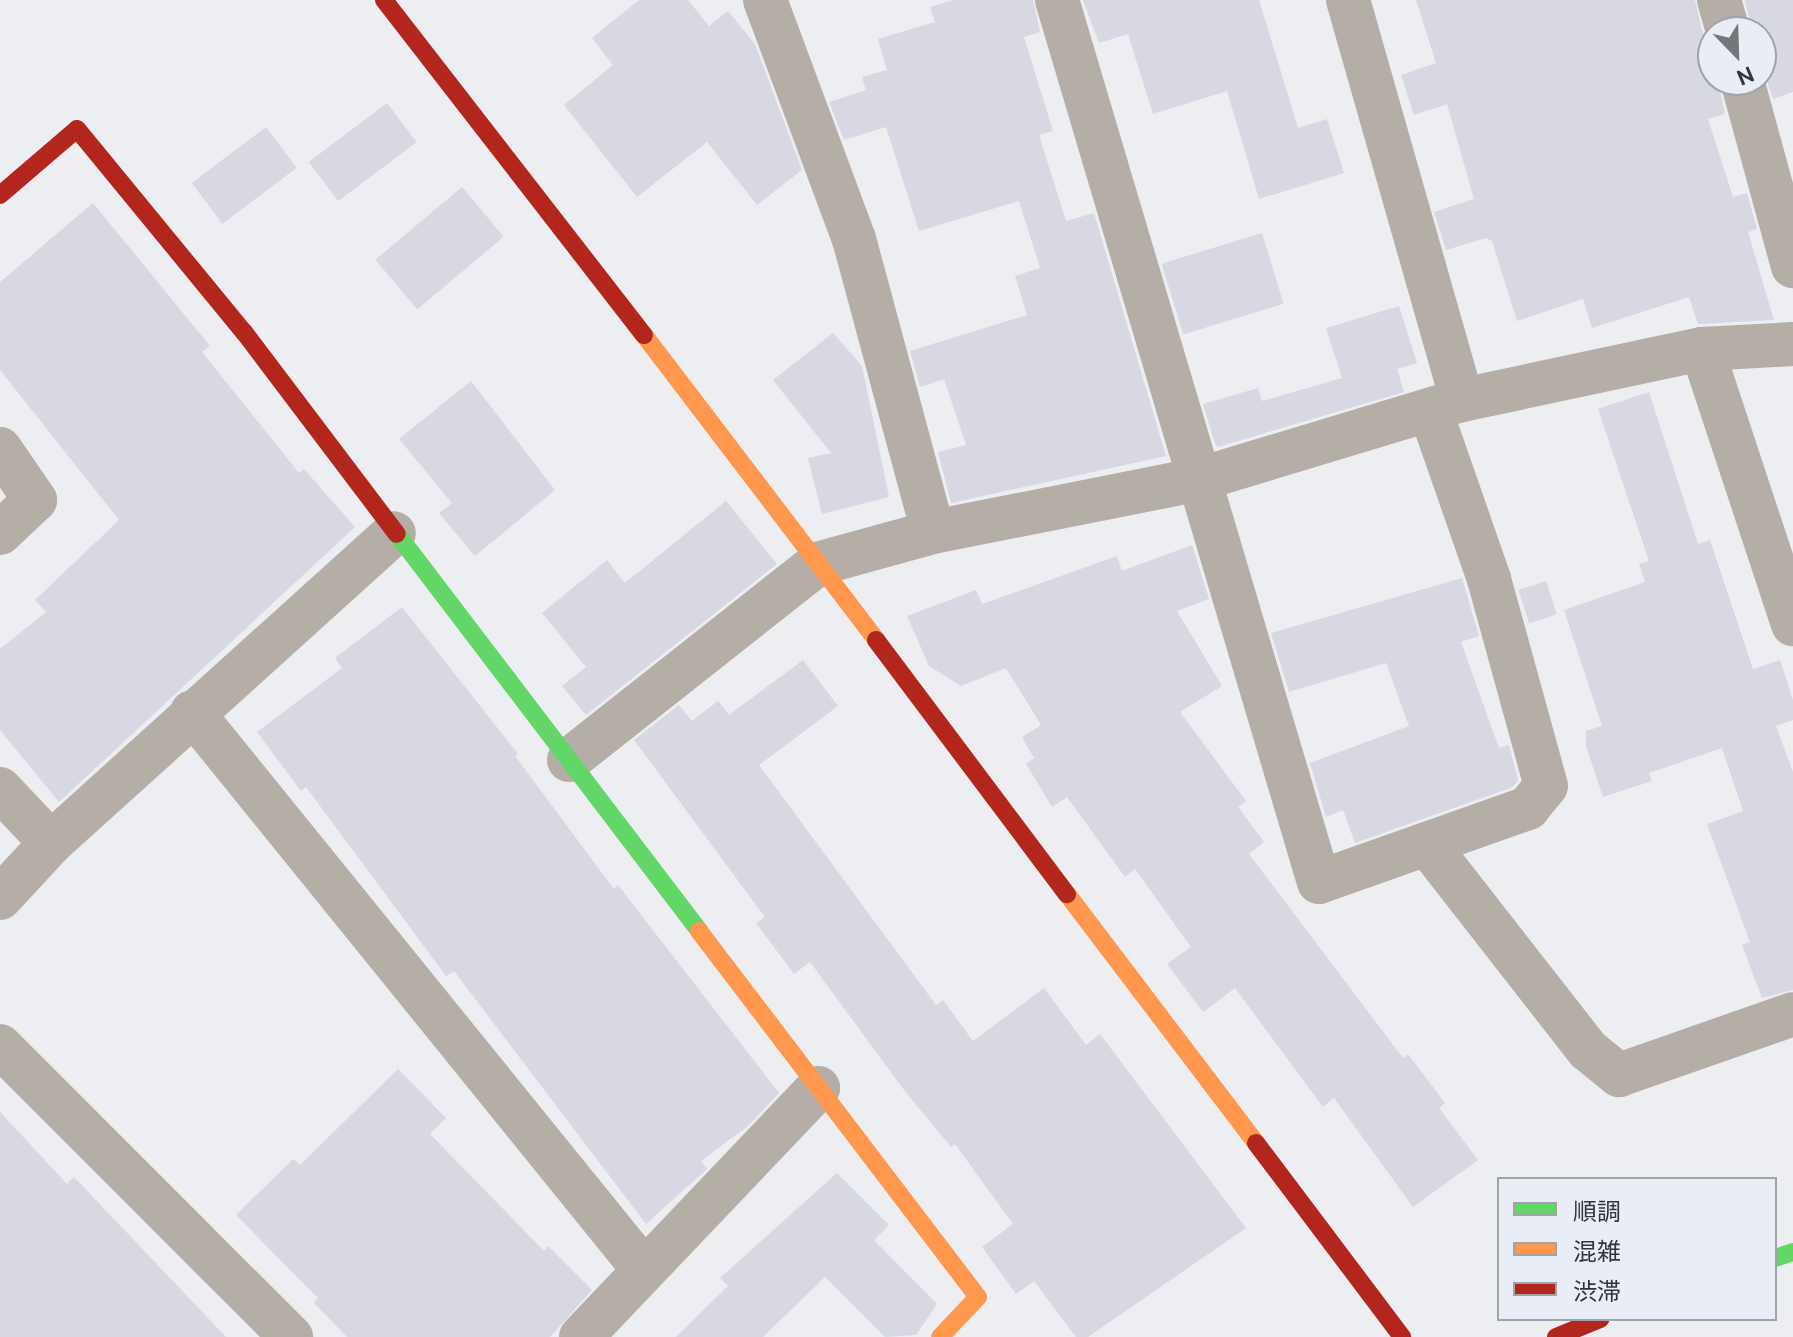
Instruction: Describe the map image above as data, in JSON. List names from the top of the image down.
{
  "legend": ["順調", "混雑", "渋滞"],
  "north": "bottom right"
}
